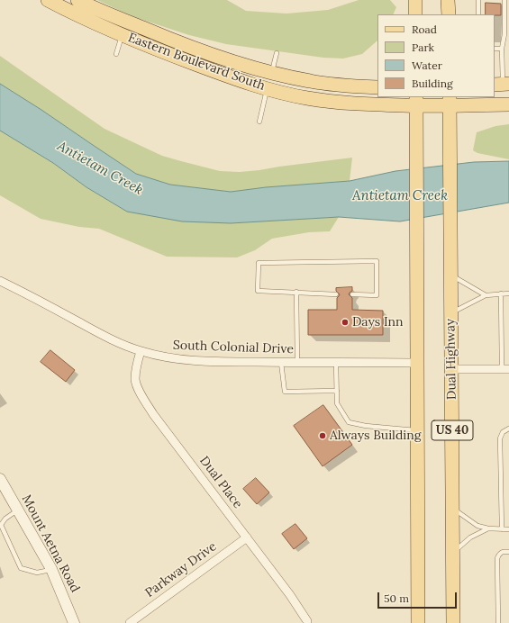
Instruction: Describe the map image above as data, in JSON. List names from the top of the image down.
{
  "streets": {
    "main road": ["Eastern Boulevard South", "Dual Highway", "US 40"],
    "street": [
      "South Colonial Drive",
      "Dual Place",
      "Mount Aetna Road",
      "Parkway Drive"
    ]
  },
  "crossings": [
    ["Eastern Boulevard South", "Dual Highway"],
    ["Eastern Boulevard South", "US 40"],
    ["South Colonial Drive", "US 40"],
    ["South Colonial Drive", "Dual Place"],
    ["Dual Place", "Parkway Drive"]
  ],
  "water": ["Antietam Creek"],
  "places": ["Days Inn", "Always Building"],
  "legend": [
    "Road",
    "Park",
    "Water",
    "Building"
  ],
  "scale_bar": "50 m"
}
